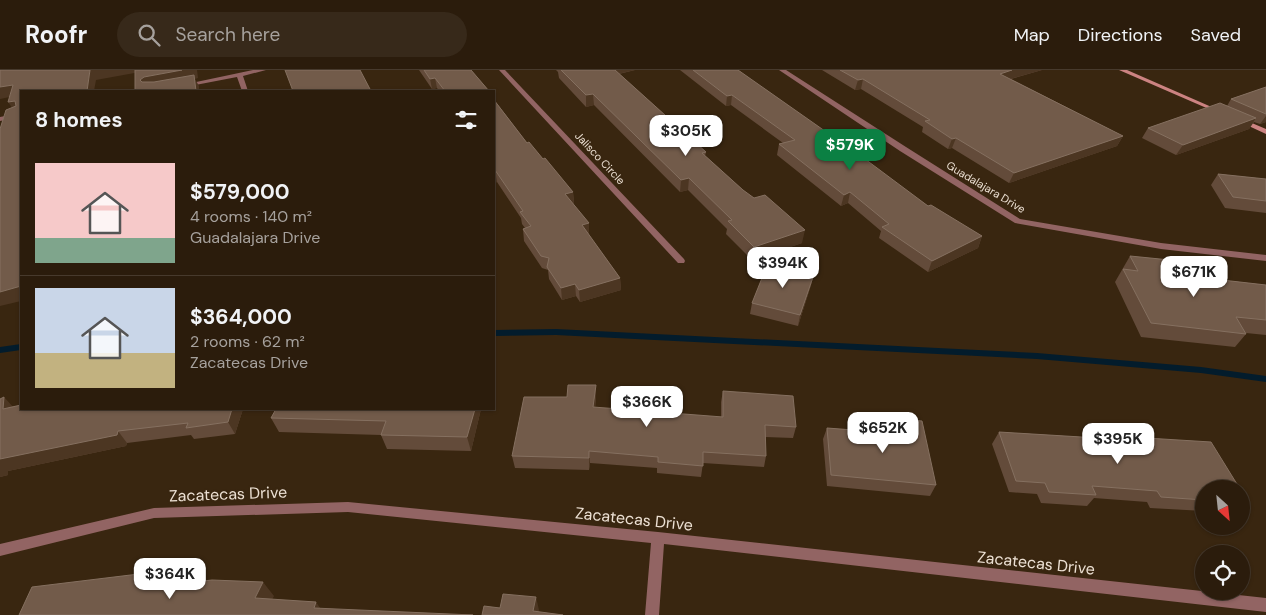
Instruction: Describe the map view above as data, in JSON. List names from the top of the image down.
{
  "streets": {
    "street": ["Jalisco Circle", "Guadalajara Drive", "Zacatecas Drive"]
  },
  "north": "bottom right",
  "page": {
    "header": "Roofr",
    "search": "Search here",
    "nav": ["Map", "Directions", "Saved"],
    "heading": "8 homes",
    "price": [
      "$305K",
      "$579K",
      "$394K",
      "$671K",
      "$366K",
      "$652K",
      "$395K",
      "$364K"
    ],
    "list": [
      {
        "name": "$579,000",
        "note": "4 rooms · 140 m² · Guadalajara Drive"
      },
      {
        "name": "$364,000",
        "note": "2 rooms · 62 m² · Zacatecas Drive"
      }
    ]
  }
}
